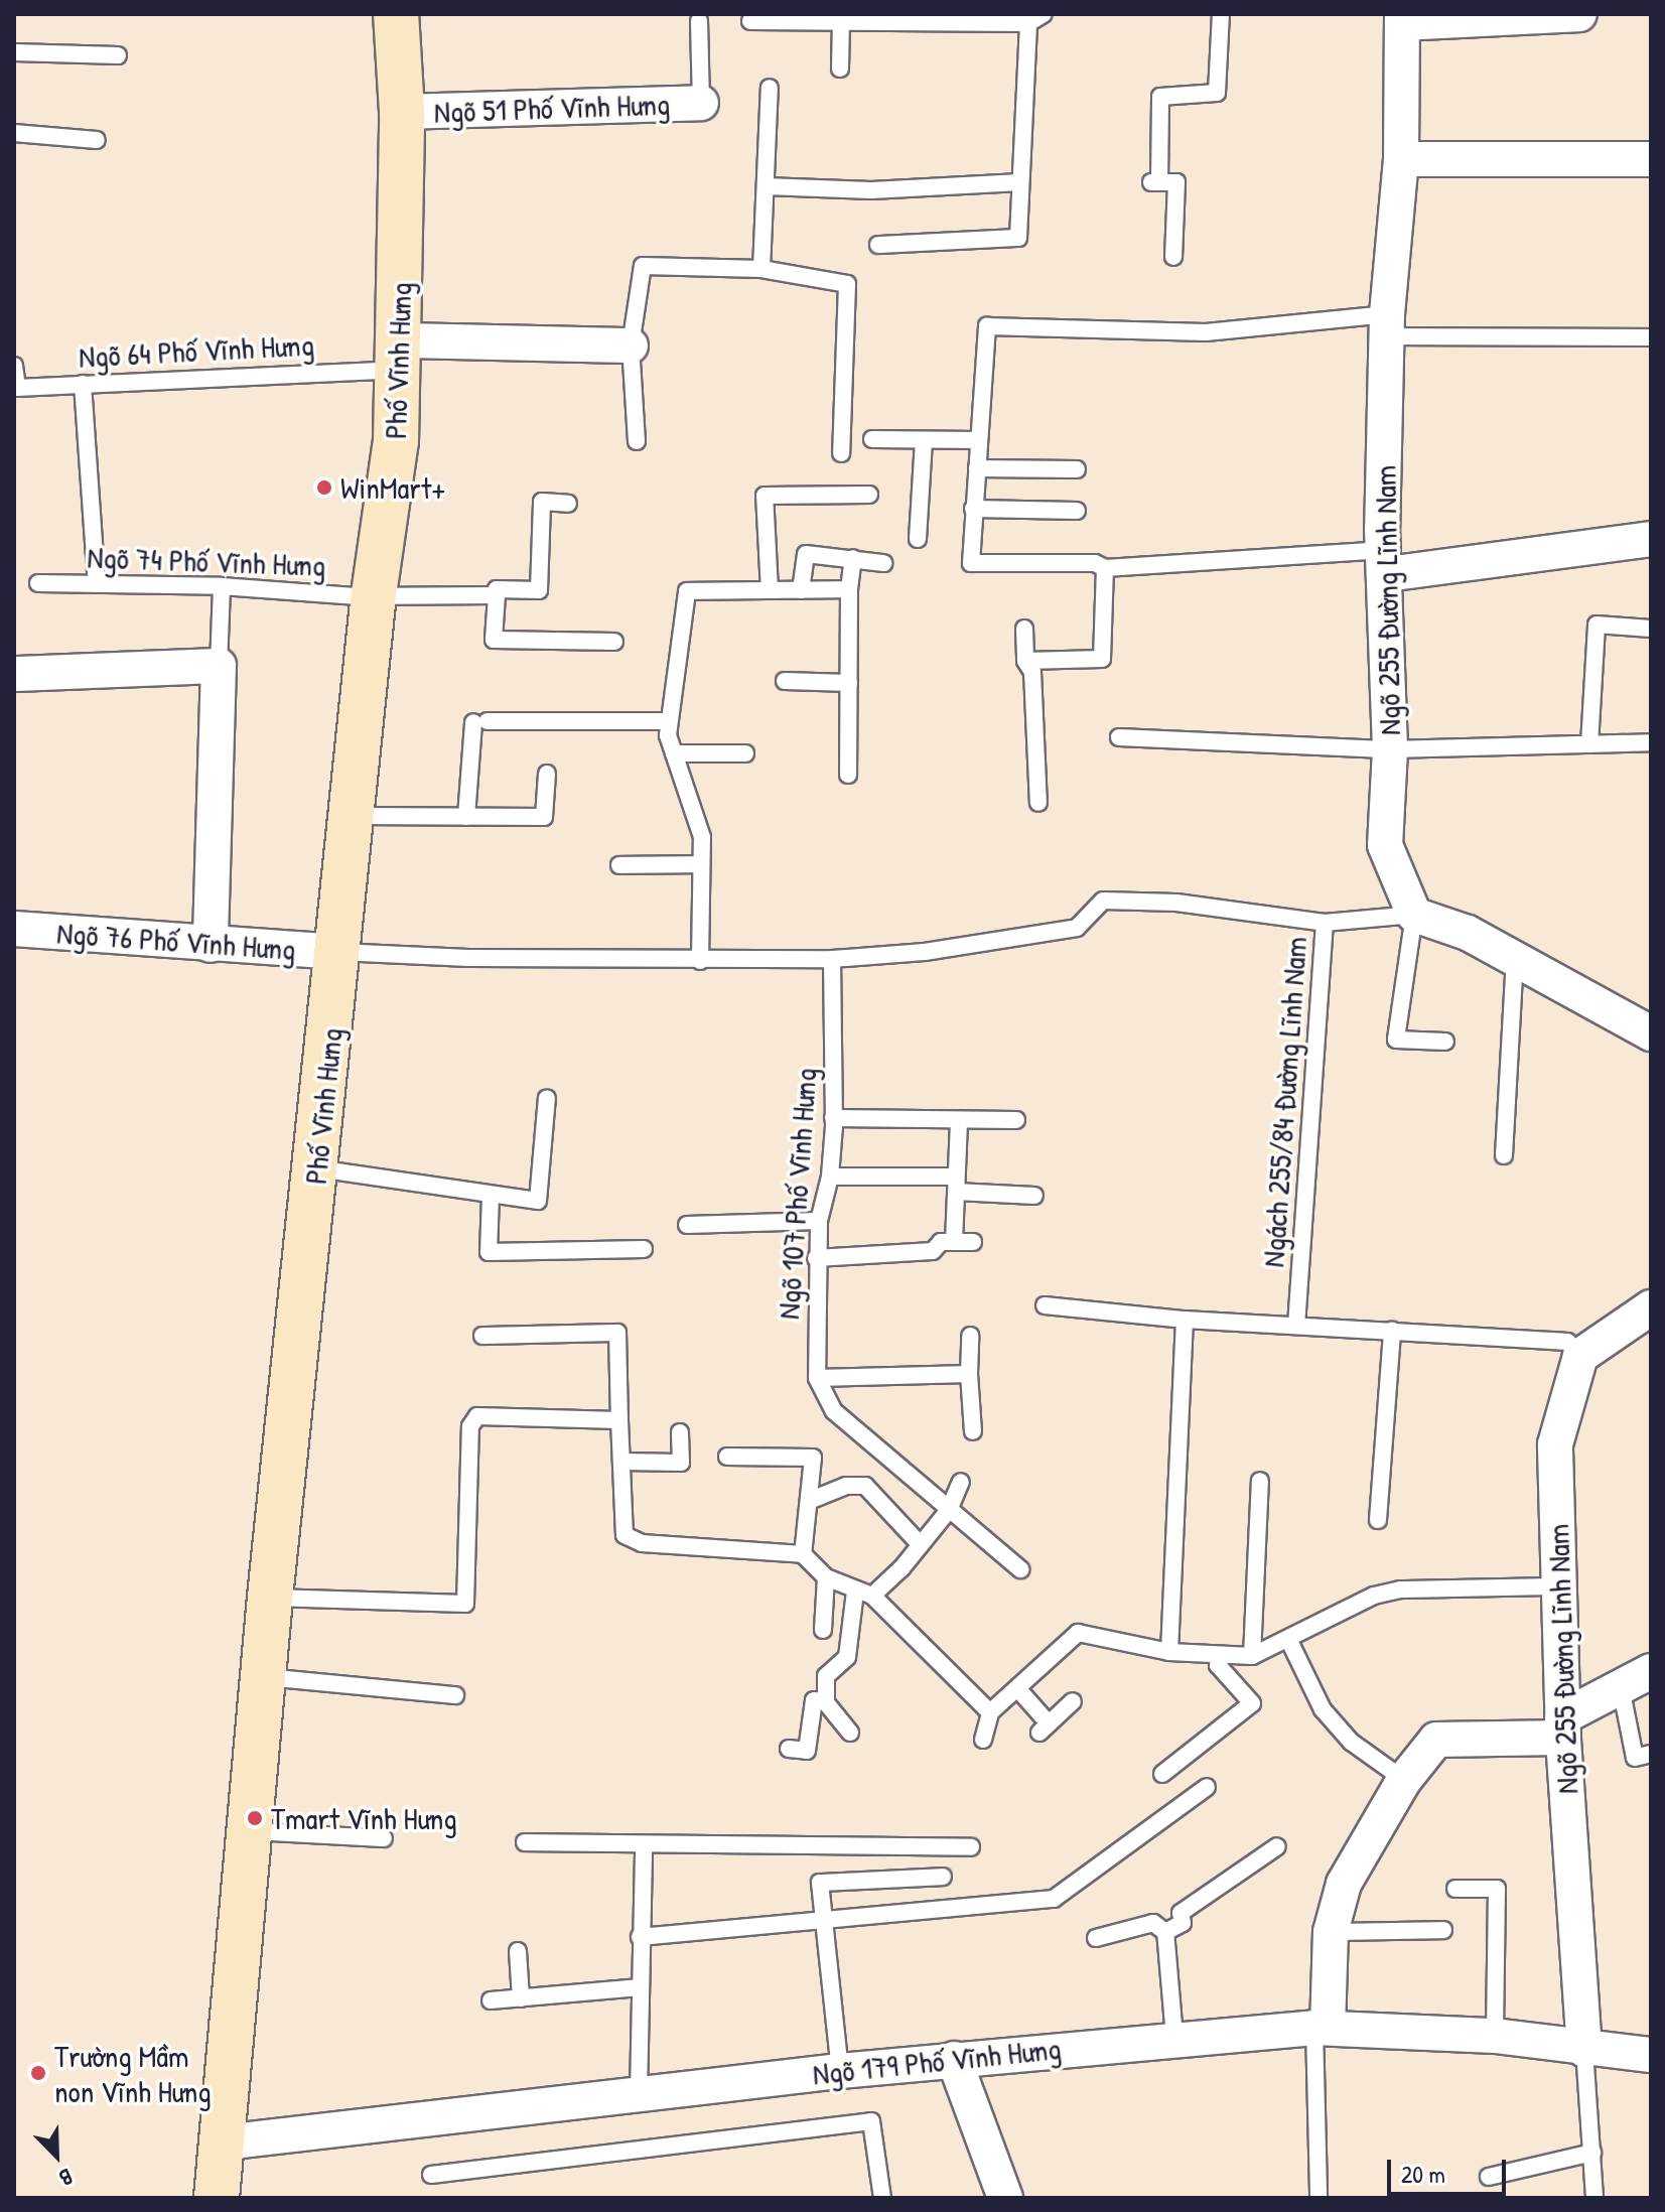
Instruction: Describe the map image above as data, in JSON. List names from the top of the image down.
{
  "streets": {
    "main road": ["Phố Vĩnh Hưng"],
    "street": [
      "Ngõ 51 Phố Vĩnh Hưng",
      "Ngõ 255 Đường Lĩnh Nam",
      "Ngõ 76 Phố Vĩnh Hưng",
      "Ngõ 179 Phố Vĩnh Hưng"
    ],
    "lane": [
      "Ngõ 64 Phố Vĩnh Hưng",
      "Ngõ 74 Phố Vĩnh Hưng",
      "Ngách 255/84 Đường Lĩnh Nam",
      "Ngõ 107 Phố Vĩnh Hưng"
    ]
  },
  "crossings": [
    ["Ngõ 51 Phố Vĩnh Hưng", "Phố Vĩnh Hưng"],
    ["Ngõ 64 Phố Vĩnh Hưng", "Phố Vĩnh Hưng"],
    ["Phố Vĩnh Hưng", "Ngõ 74 Phố Vĩnh Hưng"],
    ["Phố Vĩnh Hưng", "Ngõ 76 Phố Vĩnh Hưng"],
    ["Phố Vĩnh Hưng", "Ngõ 179 Phố Vĩnh Hưng"],
    ["Ngõ 255 Đường Lĩnh Nam", "Ngách 255/84 Đường Lĩnh Nam"],
    ["Ngõ 255 Đường Lĩnh Nam", "Ngõ 179 Phố Vĩnh Hưng"]
  ],
  "places": ["WinMart+", "Tmart Vĩnh Hưng", "Trường Mầm non Vĩnh Hưng"],
  "scale_bar": "20 m",
  "north": "bottom right"
}
